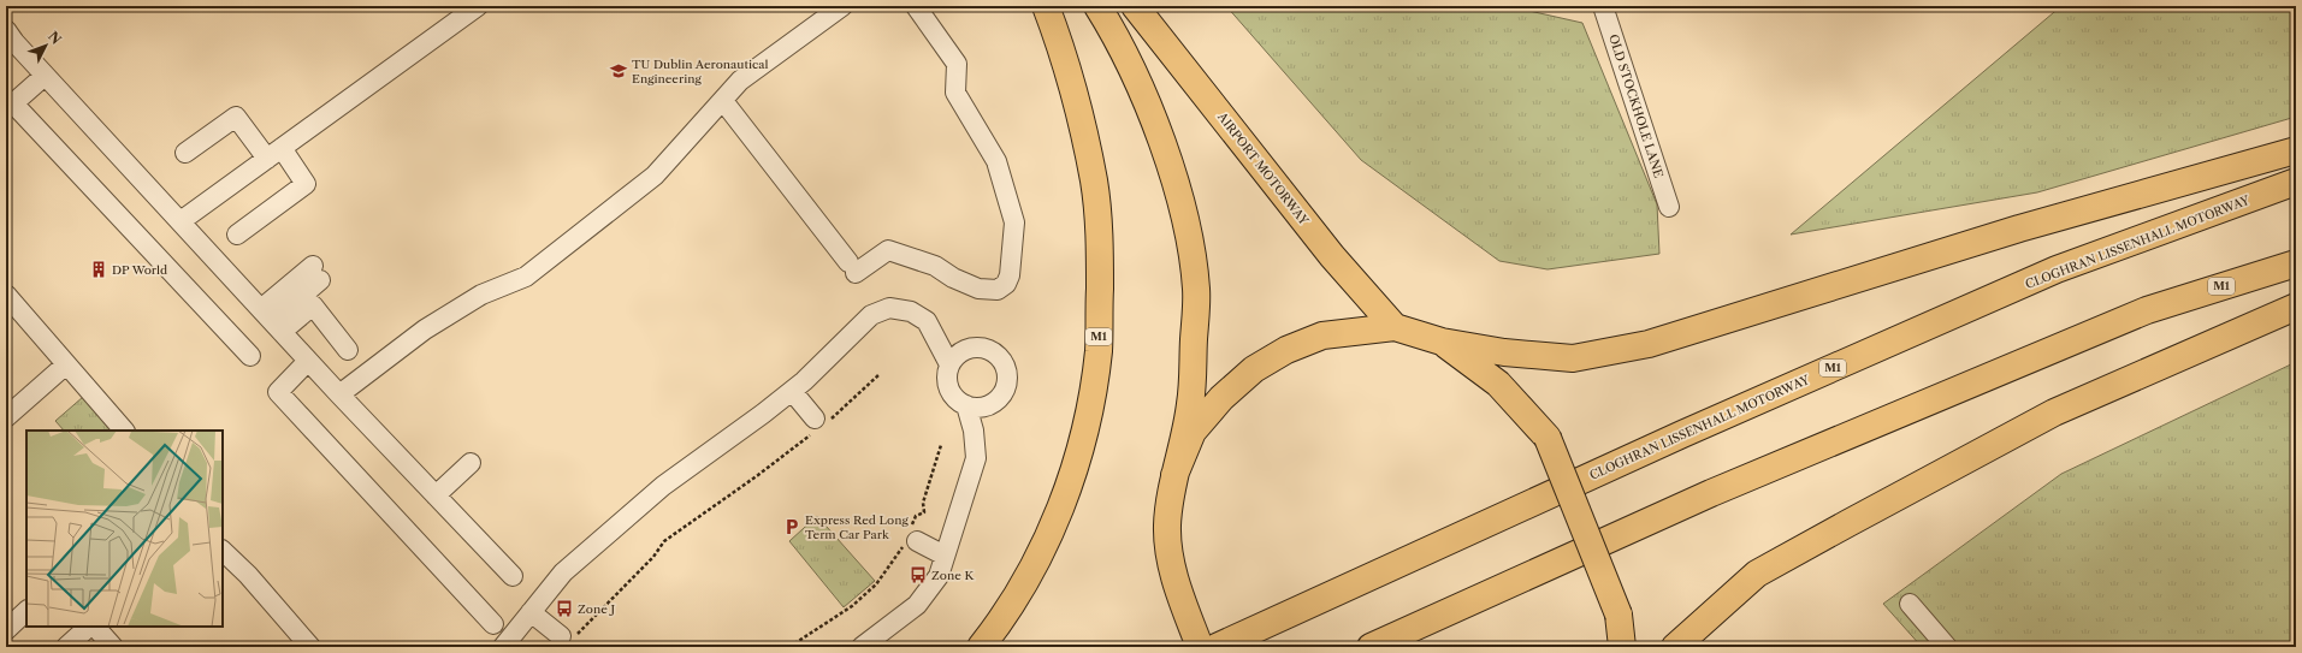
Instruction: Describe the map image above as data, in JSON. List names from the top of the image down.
{
  "streets": {
    "highway": ["AIRPORT MOTORWAY", "CLOGHRAN LISSENHALL MOTORWAY", "M1"],
    "street": ["OLD STOCKHOLE LANE"]
  },
  "places": {
    "school or university": ["TU Dublin Aeronautical Engineering"],
    "building": ["DP World"],
    "parking": ["Express Red Long Term Car Park"],
    "bus stop": ["Zone K", "Zone J"]
  },
  "north": "top right"
}
